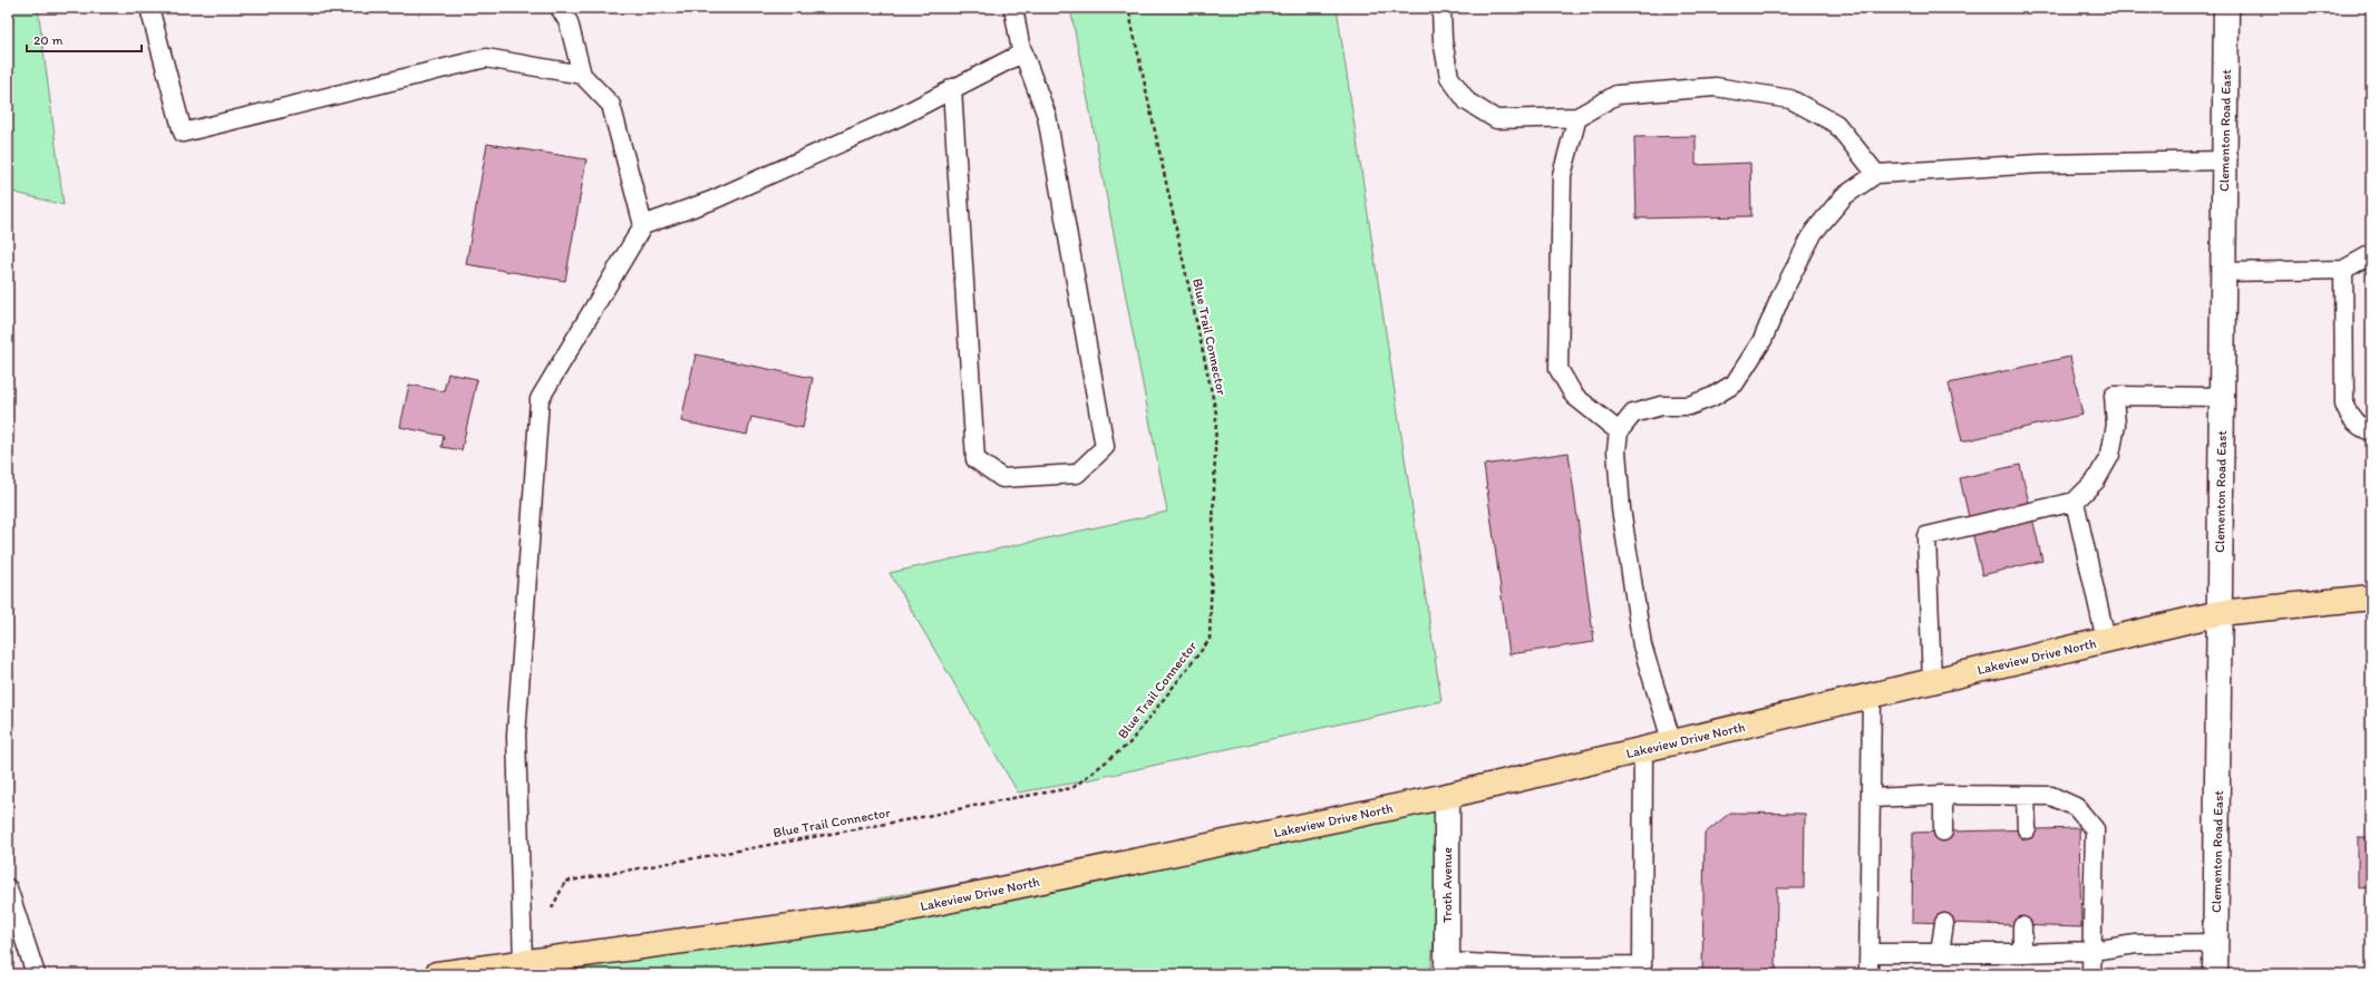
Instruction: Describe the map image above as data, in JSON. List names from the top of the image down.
{
  "streets": {
    "main road": ["Clementon Road East", "Lakeview Drive North", "Troth Avenue"],
    "path": ["Blue Trail Connector"]
  },
  "crossings": [
    ["Clementon Road East", "Lakeview Drive North"],
    ["Lakeview Drive North", "Troth Avenue"]
  ],
  "scale_bar": "20 m"
}
